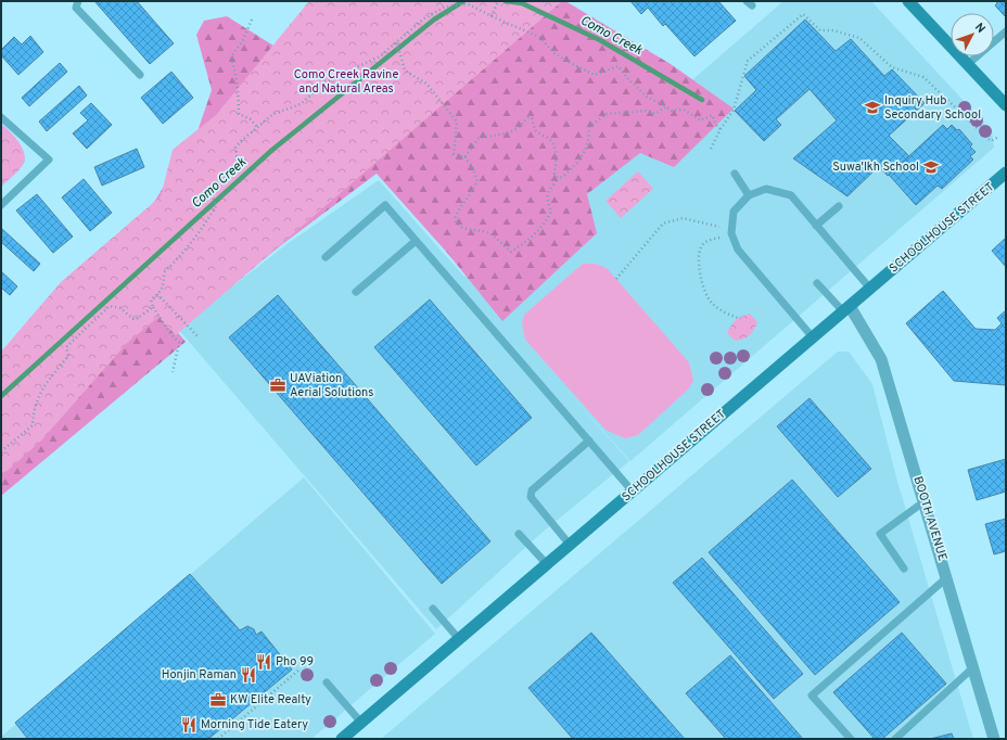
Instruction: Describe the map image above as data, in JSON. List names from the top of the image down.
{
  "streets": {
    "main road": ["SCHOOLHOUSE STREET"],
    "street": ["BOOTH AVENUE"]
  },
  "crossings": [
    ["SCHOOLHOUSE STREET", "BOOTH AVENUE"]
  ],
  "water": ["Como Creek"],
  "parks": ["Como Creek Ravine and Natural Areas"],
  "places": {
    "school or university": ["Inquiry Hub Secondary School", "Suwa'lkh School"],
    "office": ["UAViation Aerial Solutions", "KW Elite Realty"],
    "restaurant": ["Pho 99", "Honjin Raman", "Morning Tide Eatery"]
  },
  "north": "top right"
}
